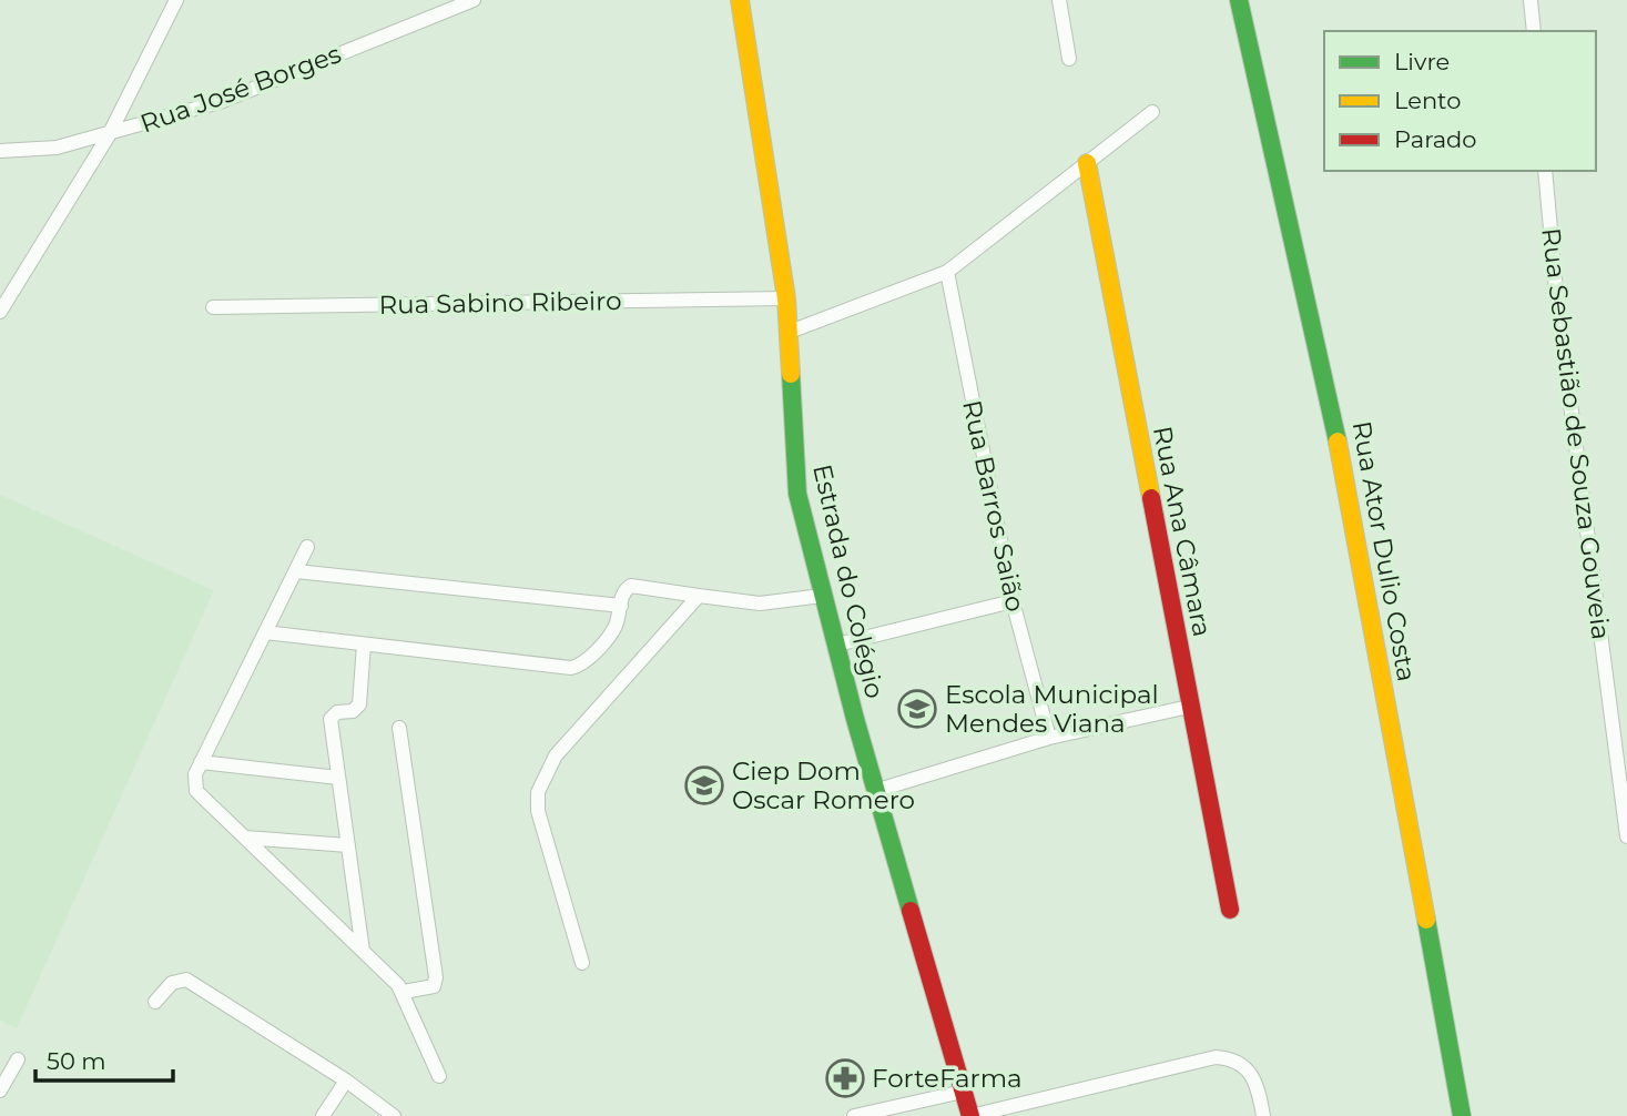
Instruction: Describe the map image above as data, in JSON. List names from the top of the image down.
{
  "streets": {
    "street": [
      "Rua José Borges",
      "Rua Sabino Ribeiro",
      "Rua Sebastião de Souza Gouveia",
      "Rua Barros Saião",
      "Rua Ana Câmara",
      "Rua Ator Dulio Costa",
      "Estrada do Colégio"
    ]
  },
  "crossings": [
    ["Rua Sabino Ribeiro", "Estrada do Colégio"]
  ],
  "places": {
    "school or university": ["Escola Municipal Mendes Viana", "Ciep Dom Oscar Romero"],
    "pharmacy": ["ForteFarma"]
  },
  "legend": ["Livre", "Lento", "Parado"],
  "scale_bar": "50 m"
}
